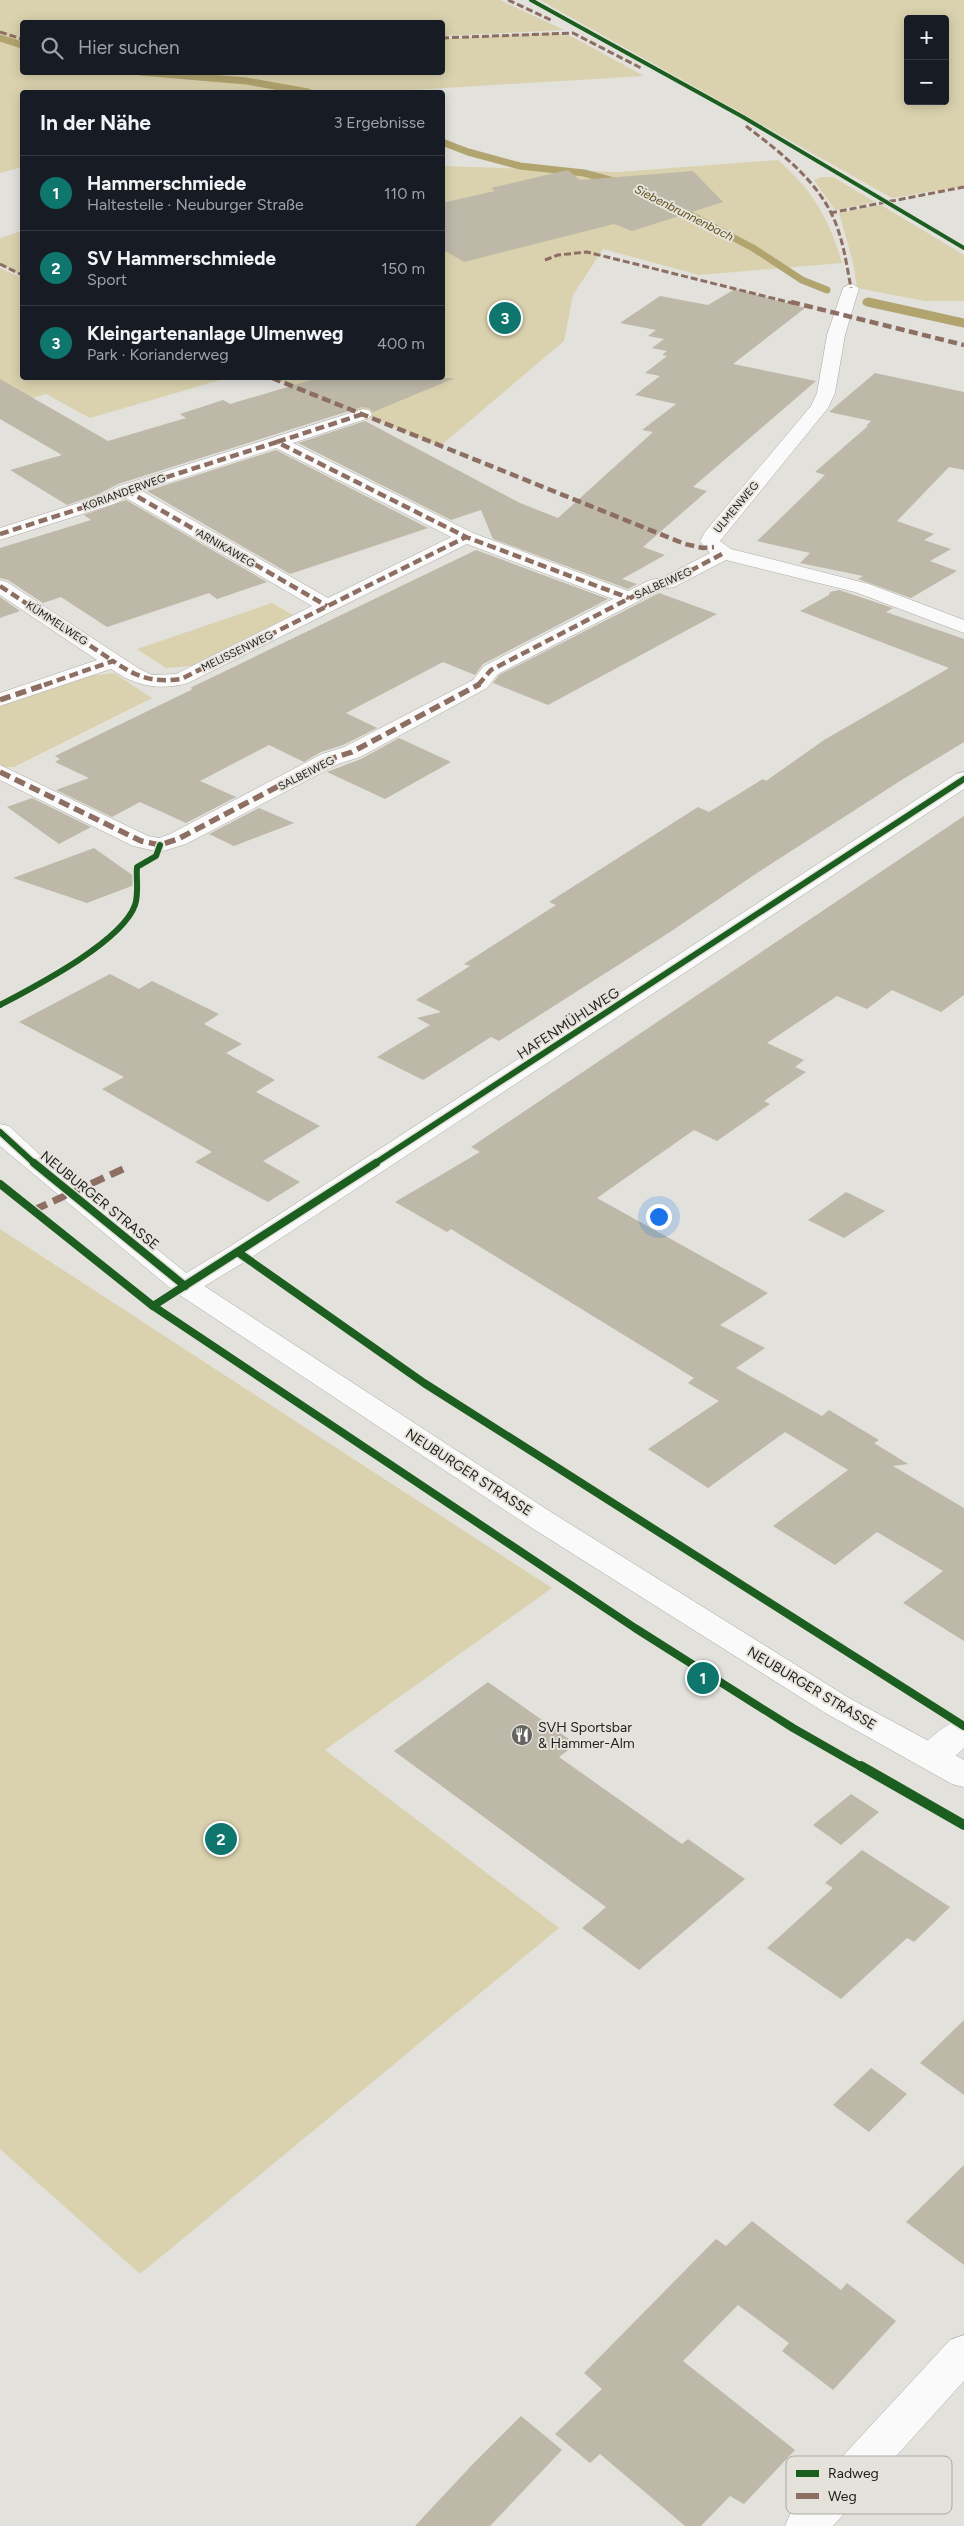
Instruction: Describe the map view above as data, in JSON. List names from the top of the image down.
{
  "streets": {
    "street": [
      "KORIANDERWEG",
      "ULMENWEG",
      "ARNIKAWEG",
      "SALBEIWEG",
      "KÜMMELWEG",
      "MELISSENWEG",
      "HAFENMÜHLWEG",
      "NEUBURGER STRASSE"
    ]
  },
  "crossings": [
    ["KORIANDERWEG", "ARNIKAWEG"],
    ["ULMENWEG", "SALBEIWEG"],
    ["ARNIKAWEG", "MELISSENWEG"],
    ["SALBEIWEG", "MELISSENWEG"],
    ["KÜMMELWEG", "MELISSENWEG"],
    ["HAFENMÜHLWEG", "NEUBURGER STRASSE"]
  ],
  "water": ["Siebenbrunnenbach"],
  "places": {
    "restaurant": ["SVH Sportsbar & Hammer-Alm"]
  },
  "legend": ["Radweg", "Weg"],
  "page": {
    "map_buttons": ["+", "−"],
    "search": "Hier suchen",
    "heading": ["In der Nähe", "3 Ergebnisse"],
    "list": [
      {
        "mark": "1",
        "name": "Hammerschmiede",
        "note": "Haltestelle · Neuburger Straße",
        "value": "110 m"
      },
      {
        "mark": "2",
        "name": "SV Hammerschmiede",
        "note": "Sport",
        "value": "150 m"
      },
      {
        "mark": "3",
        "name": "Kleingartenanlage Ulmenweg",
        "note": "Park · Korianderweg",
        "value": "400 m"
      }
    ],
    "pins": ["3", "1", "2"]
  }
}
